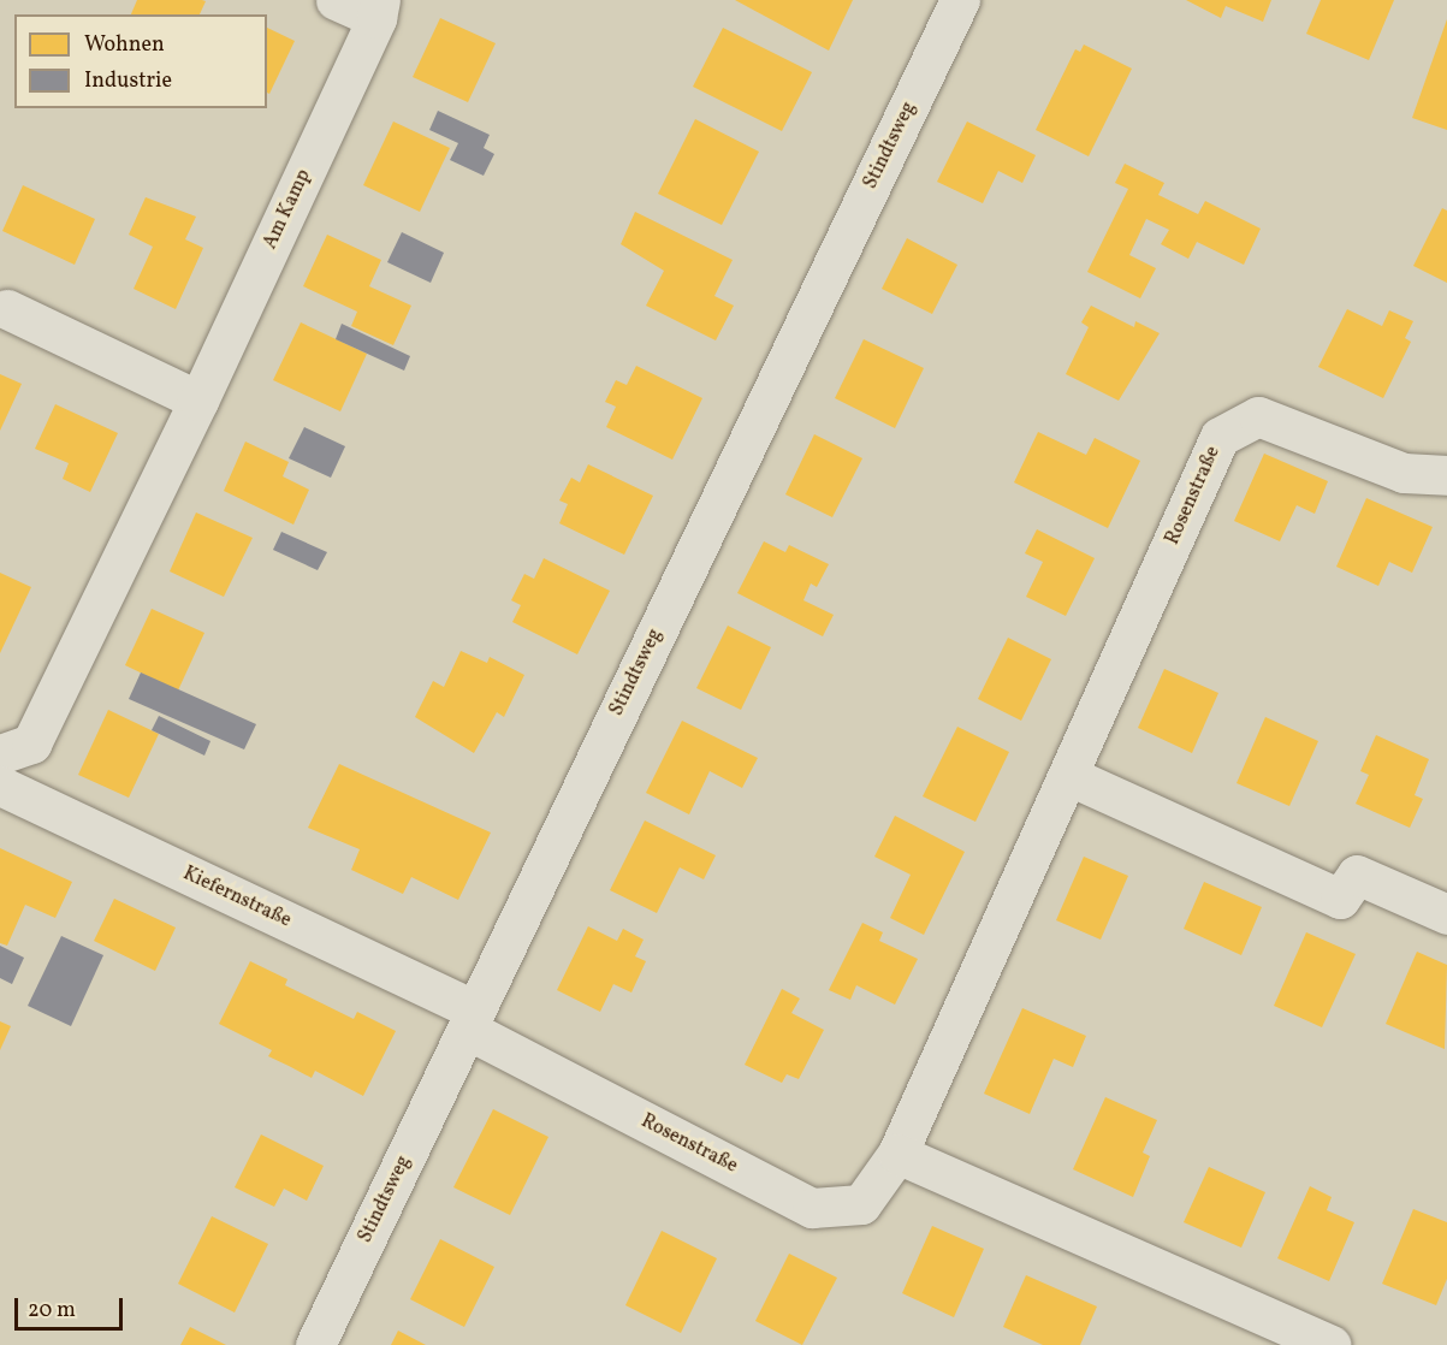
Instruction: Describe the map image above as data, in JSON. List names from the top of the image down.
{
  "streets": {
    "street": [
      "Stindtsweg",
      "Am Kamp",
      "Rosenstraße",
      "Kiefernstraße"
    ]
  },
  "crossings": [
    ["Stindtsweg", "Rosenstraße"],
    ["Stindtsweg", "Kiefernstraße"],
    ["Rosenstraße", "Kiefernstraße"]
  ],
  "legend": ["Wohnen", "Industrie"],
  "scale_bar": "20 m"
}
